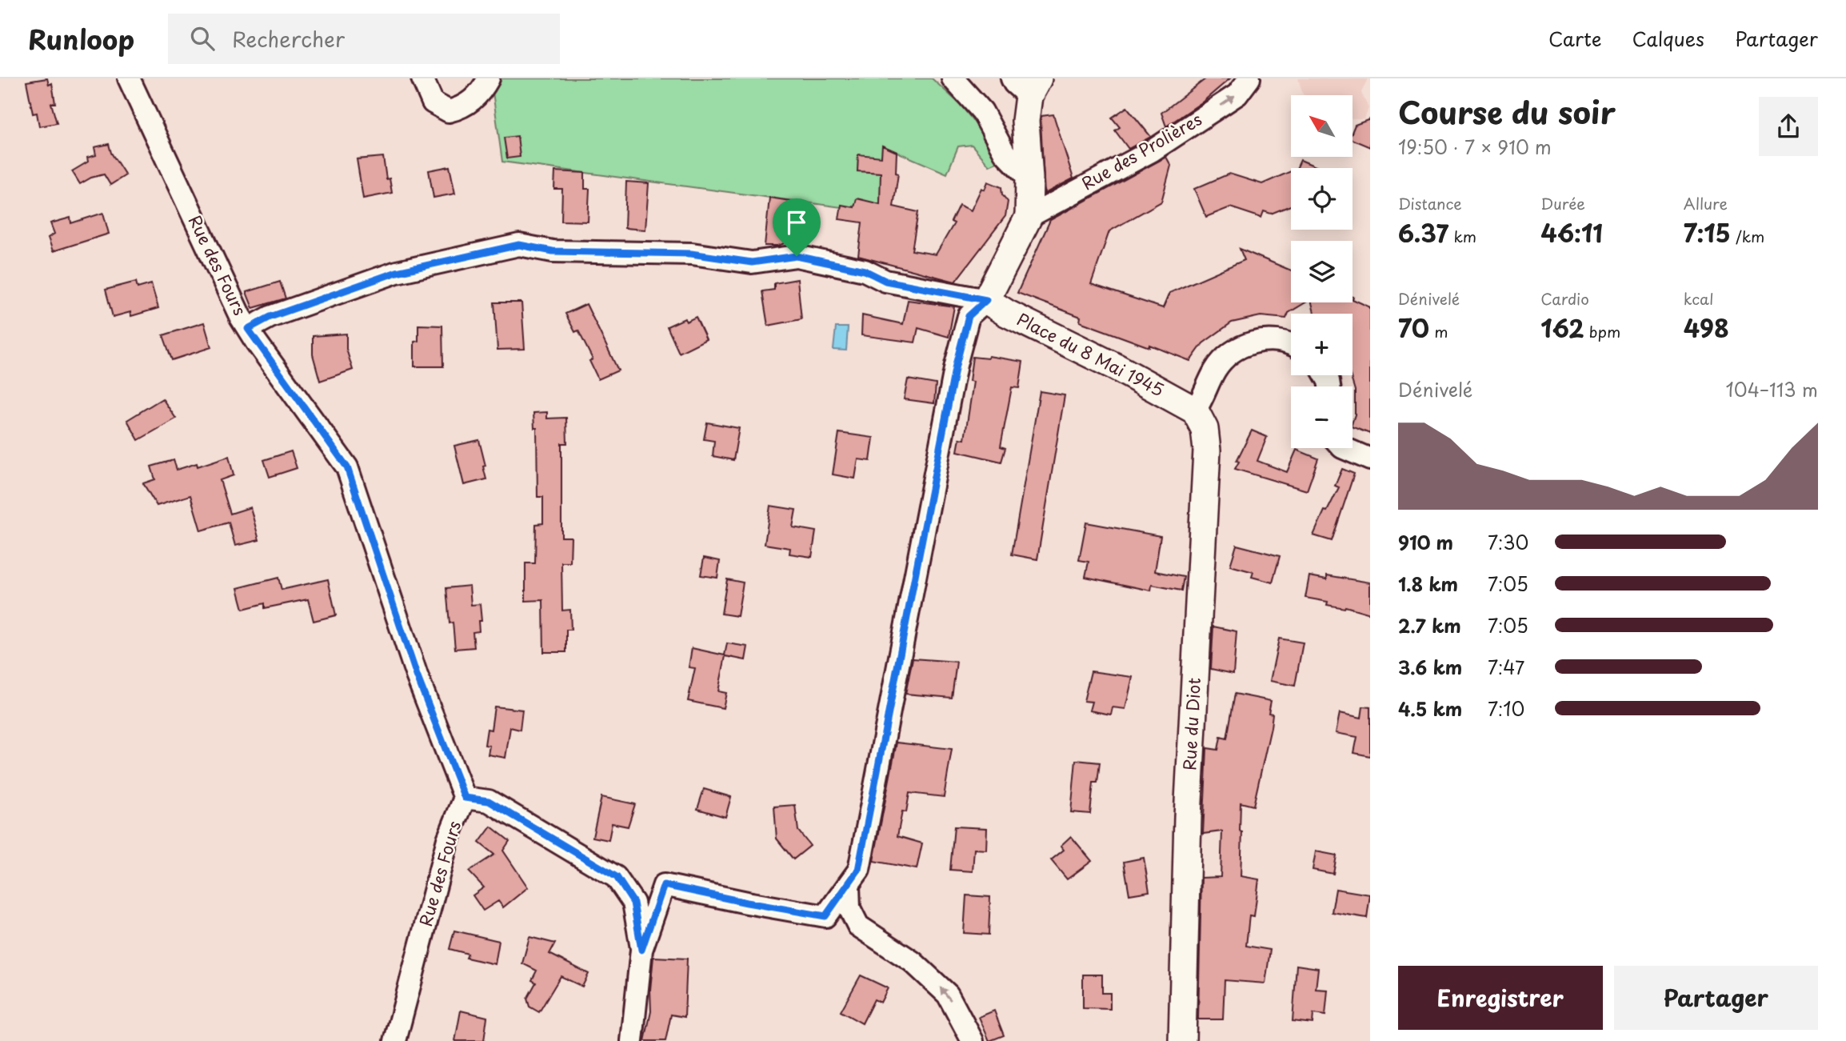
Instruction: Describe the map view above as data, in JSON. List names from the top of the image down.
{
  "streets": {
    "street": [
      "Rue des Prolières",
      "Rue des Fours",
      "Place du 8 Mai 1945",
      "Rue du Diot"
    ]
  },
  "crossings": [
    ["Place du 8 Mai 1945", "Rue du Diot"]
  ],
  "one_way": ["Rue des Prolières"],
  "north": "top left",
  "page": {
    "header": "Runloop",
    "search": "Rechercher",
    "nav": ["Carte", "Calques", "Partager"],
    "heading": ["Course du soir", "19:50 · 7 × 910 m"],
    "map_buttons": ["+", "−"],
    "stats": [
      ["Distance", "6.37 km"],
      ["Durée", "46:11"],
      ["Allure", "7:15 /km"],
      ["Dénivelé", "70 m"],
      ["Cardio", "162 bpm"],
      ["kcal", "498"]
    ],
    "chart": ["Dénivelé", "104–113 m"],
    "list": [
      {
        "name": "910 m",
        "note": "7:30"
      },
      {
        "name": "1.8 km",
        "note": "7:05"
      },
      {
        "name": "2.7 km",
        "note": "7:05"
      },
      {
        "name": "3.6 km",
        "note": "7:47"
      },
      {
        "name": "4.5 km",
        "note": "7:10"
      }
    ],
    "buttons": ["Enregistrer", "Partager"]
  }
}
